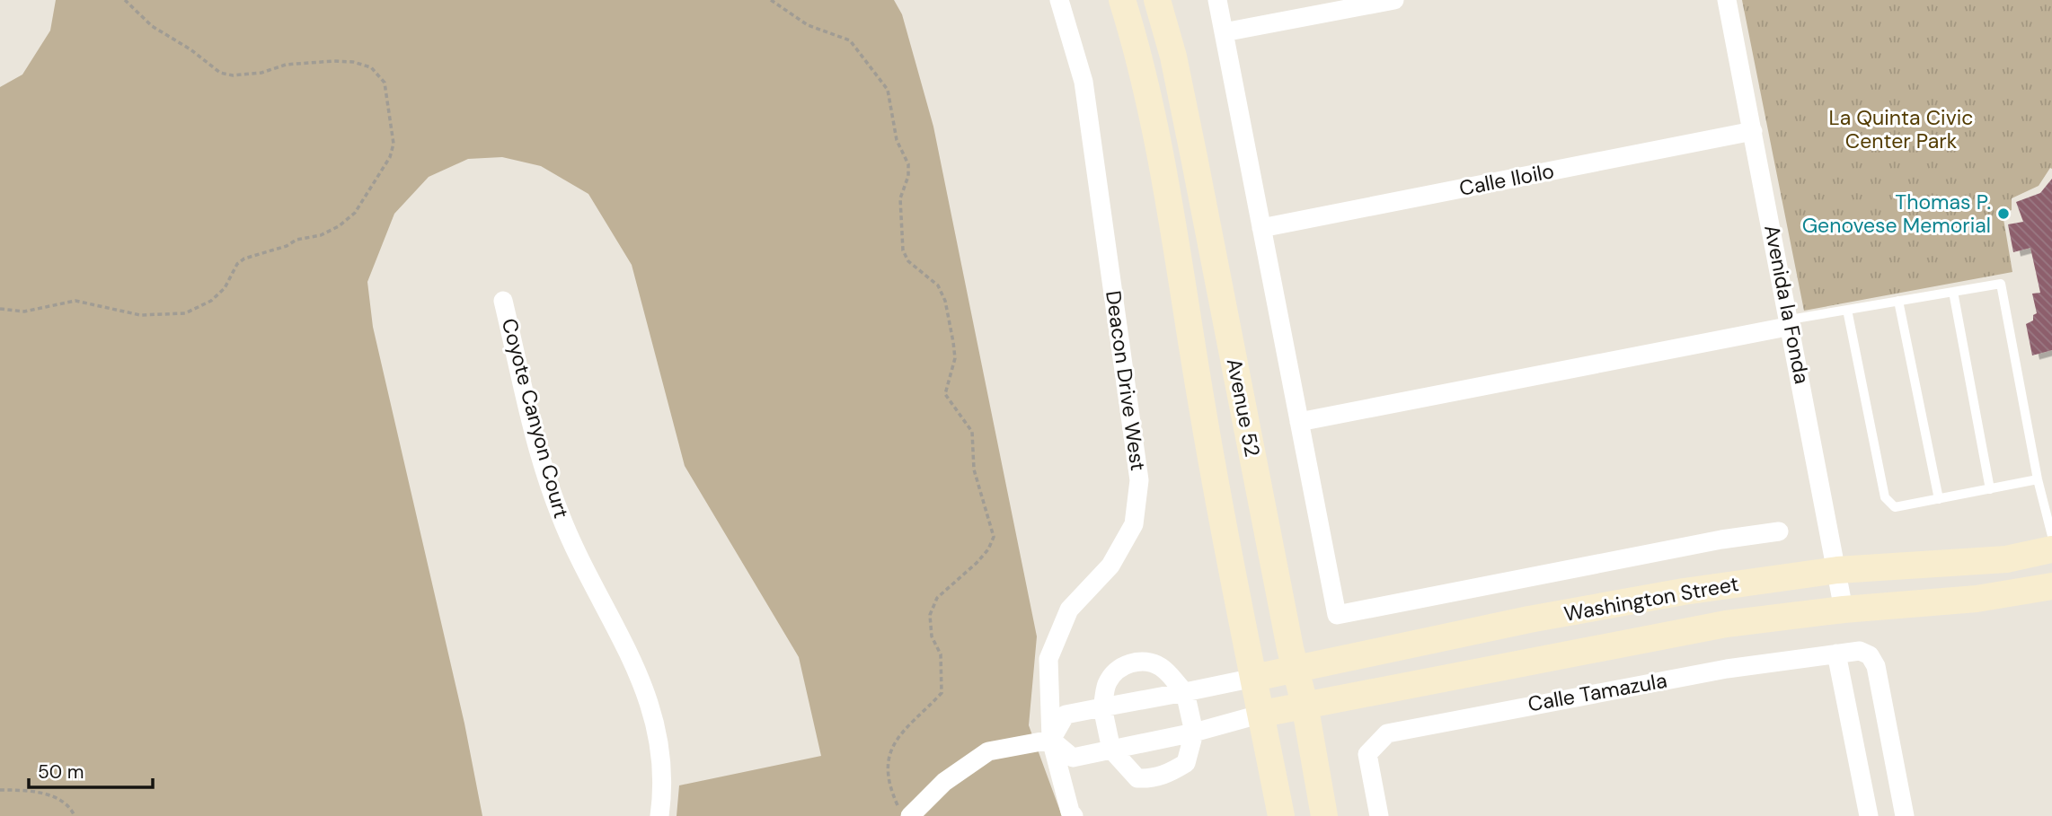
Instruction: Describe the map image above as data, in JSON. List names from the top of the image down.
{
  "streets": {
    "main road": ["Avenue 52", "Washington Street"],
    "street": [
      "Calle Iloilo",
      "Avenida la Fonda",
      "Deacon Drive West",
      "Coyote Canyon Court",
      "Calle Tamazula"
    ]
  },
  "crossings": [
    ["Calle Iloilo", "Avenida la Fonda"],
    ["Avenida la Fonda", "Washington Street"],
    ["Avenue 52", "Washington Street"]
  ],
  "parks": ["La Quinta Civic Center Park"],
  "places": ["Thomas P. Genovese Memorial"],
  "scale_bar": "50 m"
}
